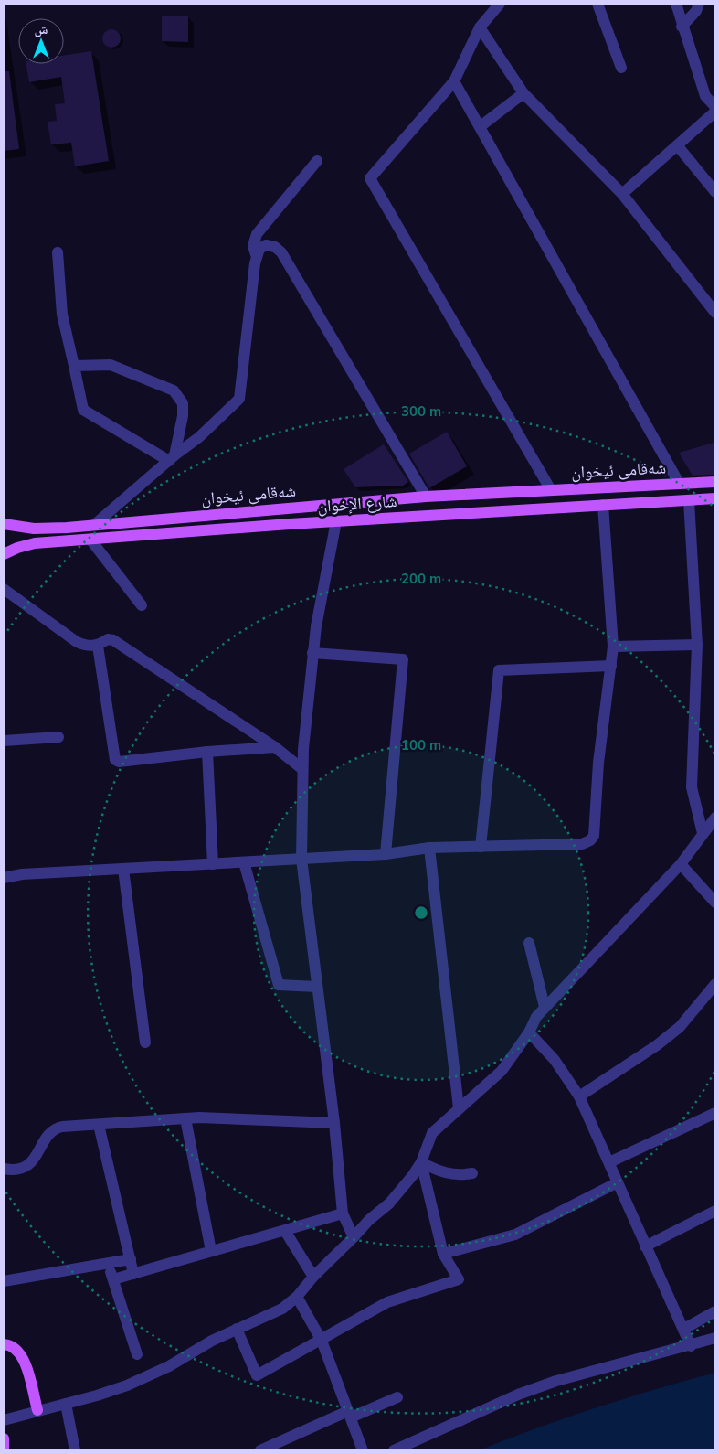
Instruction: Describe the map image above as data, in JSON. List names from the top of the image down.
{
  "streets": {
    "main road": ["شەقامی ئیخوان", "شارع الإخوان"]
  },
  "north": "top",
  "rings": ["300 m", "200 m", "100 m"]
}
